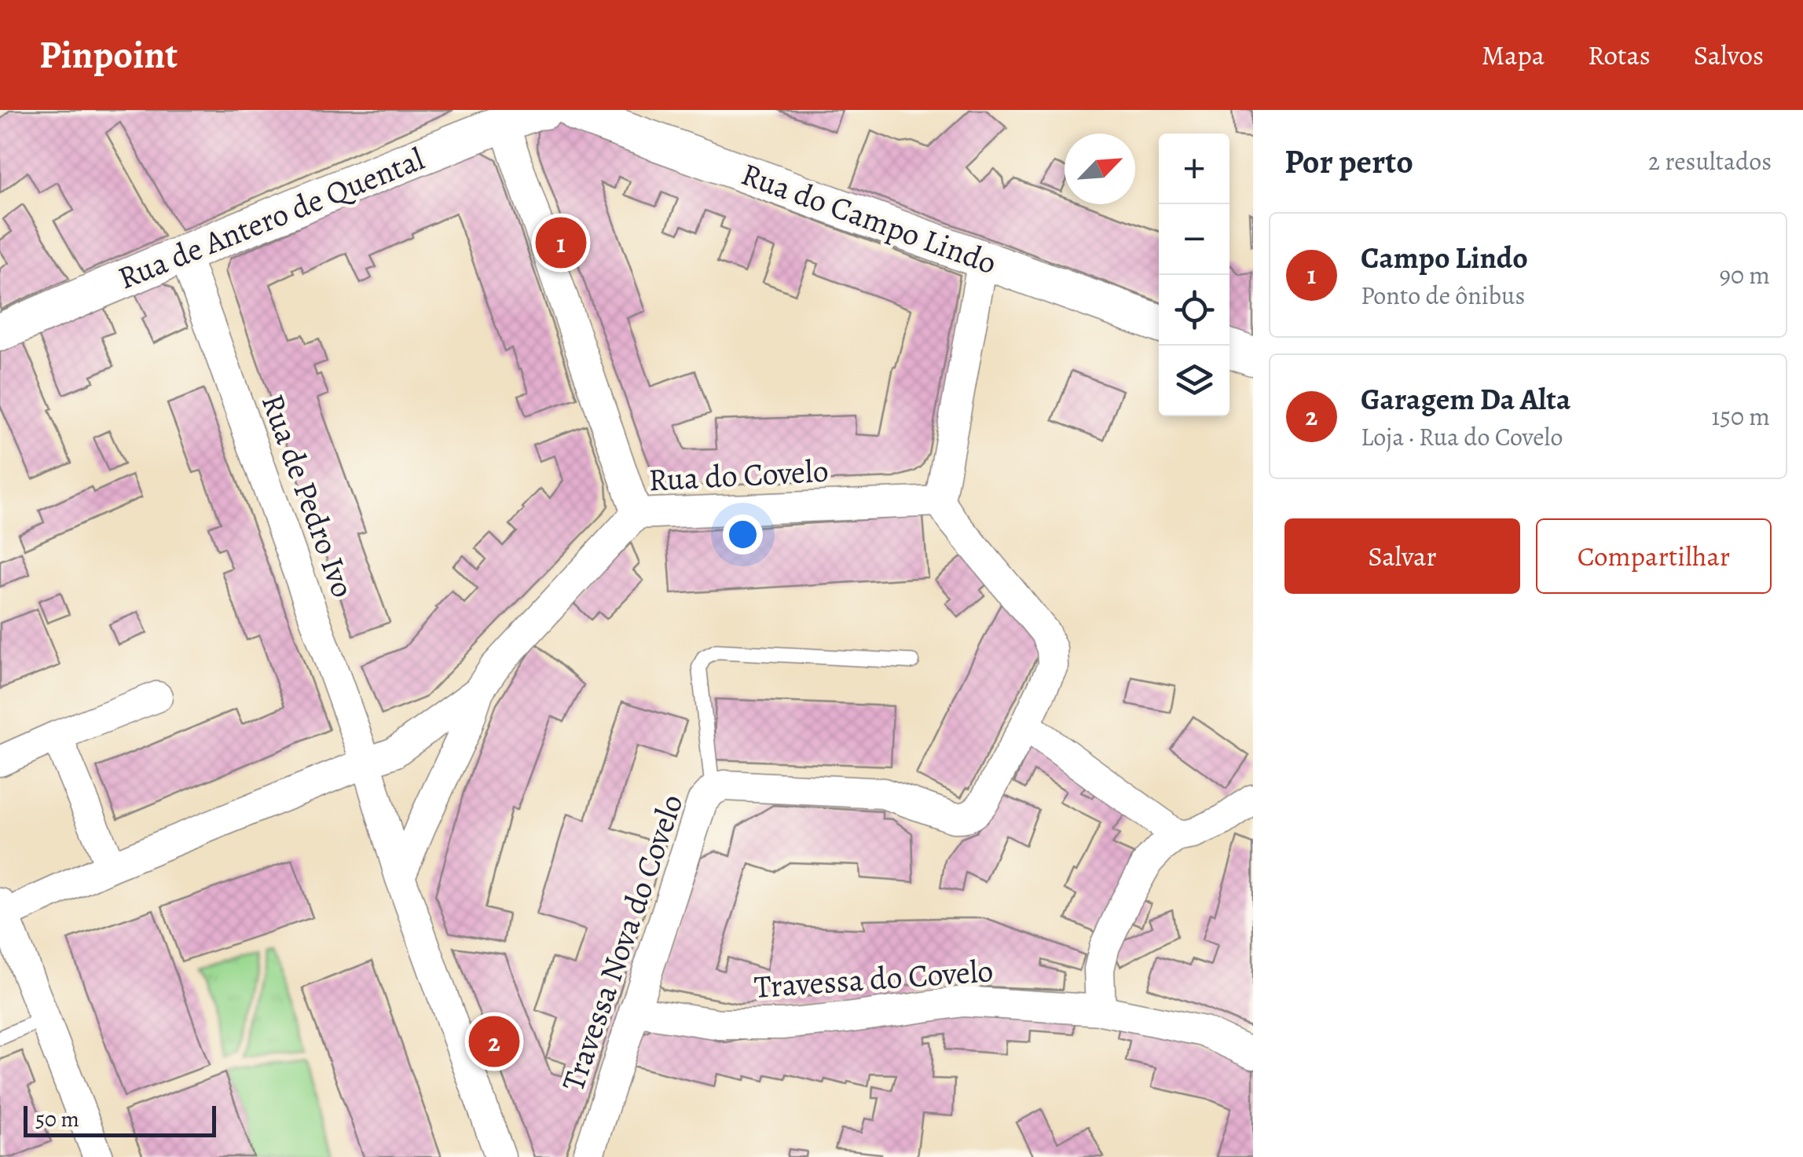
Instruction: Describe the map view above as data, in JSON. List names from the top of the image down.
{
  "streets": {
    "street": [
      "Rua de Antero de Quental",
      "Rua do Campo Lindo",
      "Rua do Covelo",
      "Rua de Pedro Ivo",
      "Travessa Nova do Covelo",
      "Travessa do Covelo"
    ]
  },
  "crossings": [
    ["Rua de Antero de Quental", "Rua do Campo Lindo"],
    ["Rua de Antero de Quental", "Rua de Pedro Ivo"],
    ["Rua do Covelo", "Rua de Pedro Ivo"],
    ["Travessa Nova do Covelo", "Travessa do Covelo"]
  ],
  "scale_bar": "50 m",
  "north": "top right",
  "page": {
    "header": "Pinpoint",
    "nav": ["Mapa", "Rotas", "Salvos"],
    "heading": ["Por perto", "2 resultados"],
    "map_buttons": ["+", "−"],
    "list": [
      {
        "mark": "1",
        "name": "Campo Lindo",
        "note": "Ponto de ônibus",
        "value": "90 m"
      },
      {
        "mark": "2",
        "name": "Garagem Da Alta",
        "note": "Loja · Rua do Covelo",
        "value": "150 m"
      }
    ],
    "pins": ["1", "2"],
    "buttons": ["Salvar", "Compartilhar"],
    "scale": "50 m"
  }
}
